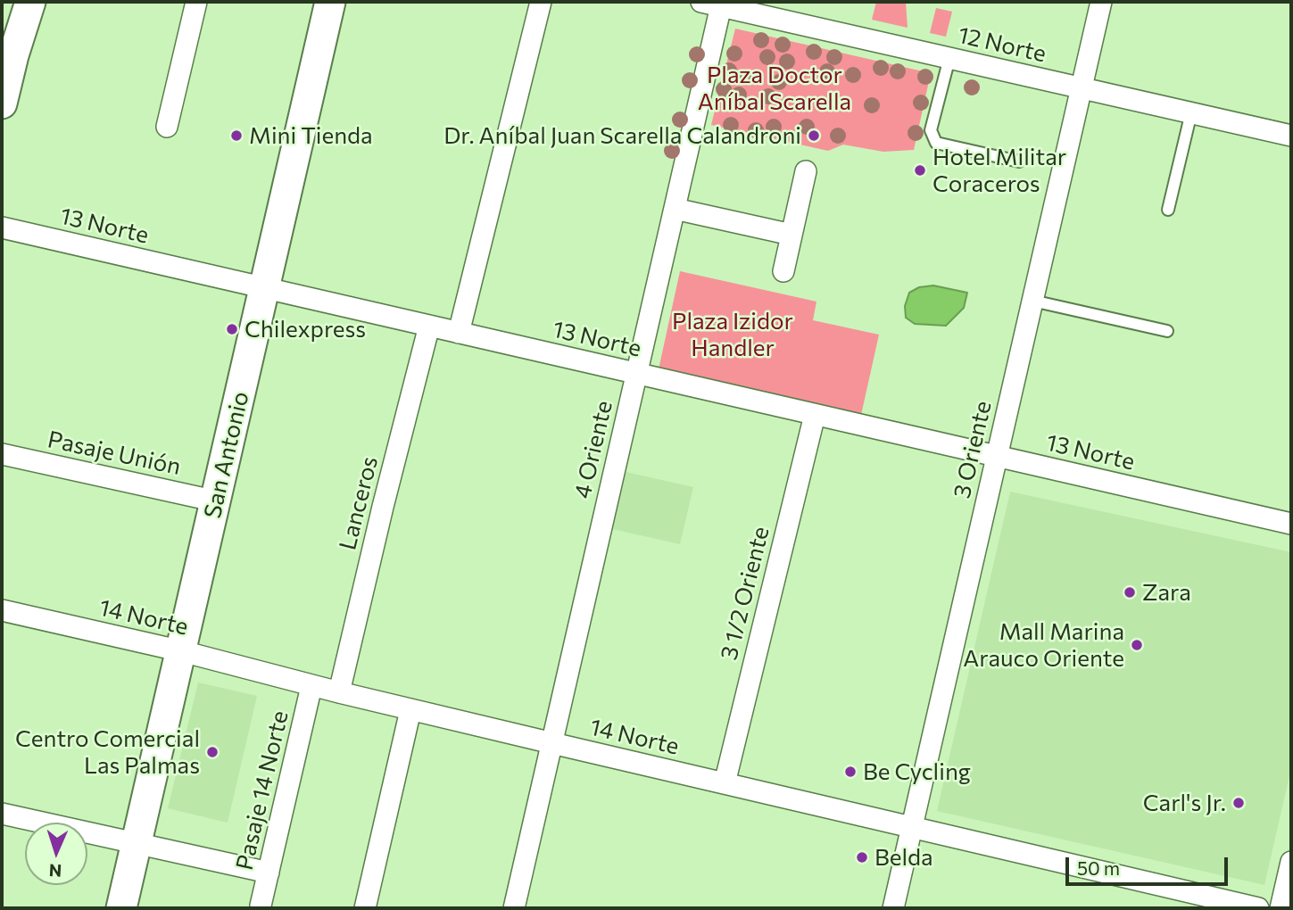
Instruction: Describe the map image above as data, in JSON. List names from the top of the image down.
{
  "streets": {
    "main road": ["San Antonio"],
    "street": [
      "12 Norte",
      "13 Norte",
      "4 Oriente",
      "3 Oriente",
      "Pasaje Unión",
      "Lanceros",
      "3 1/2 Oriente",
      "14 Norte",
      "Pasaje 14 Norte"
    ]
  },
  "crossings": [
    ["12 Norte", "4 Oriente"],
    ["12 Norte", "3 Oriente"],
    ["13 Norte", "4 Oriente"],
    ["13 Norte", "3 Oriente"],
    ["13 Norte", "San Antonio"],
    ["13 Norte", "Lanceros"],
    ["13 Norte", "3 1/2 Oriente"],
    ["4 Oriente", "14 Norte"],
    ["3 Oriente", "14 Norte"],
    ["Pasaje Unión", "San Antonio"],
    ["San Antonio", "14 Norte"],
    ["Lanceros", "14 Norte"],
    ["3 1/2 Oriente", "14 Norte"],
    ["14 Norte", "Pasaje 14 Norte"]
  ],
  "parks": ["Plaza Doctor Aníbal Scarella", "Plaza Izidor Handler"],
  "places": [
    "Mini Tienda",
    "Dr. Aníbal Juan Scarella Calandroni",
    "Hotel Militar Coraceros",
    "Chilexpress",
    "Zara",
    "Mall Marina Arauco Oriente",
    "Centro Comercial Las Palmas",
    "Be Cycling",
    "Carl's Jr.",
    "Belda"
  ],
  "scale_bar": "50 m",
  "north": "bottom"
}
